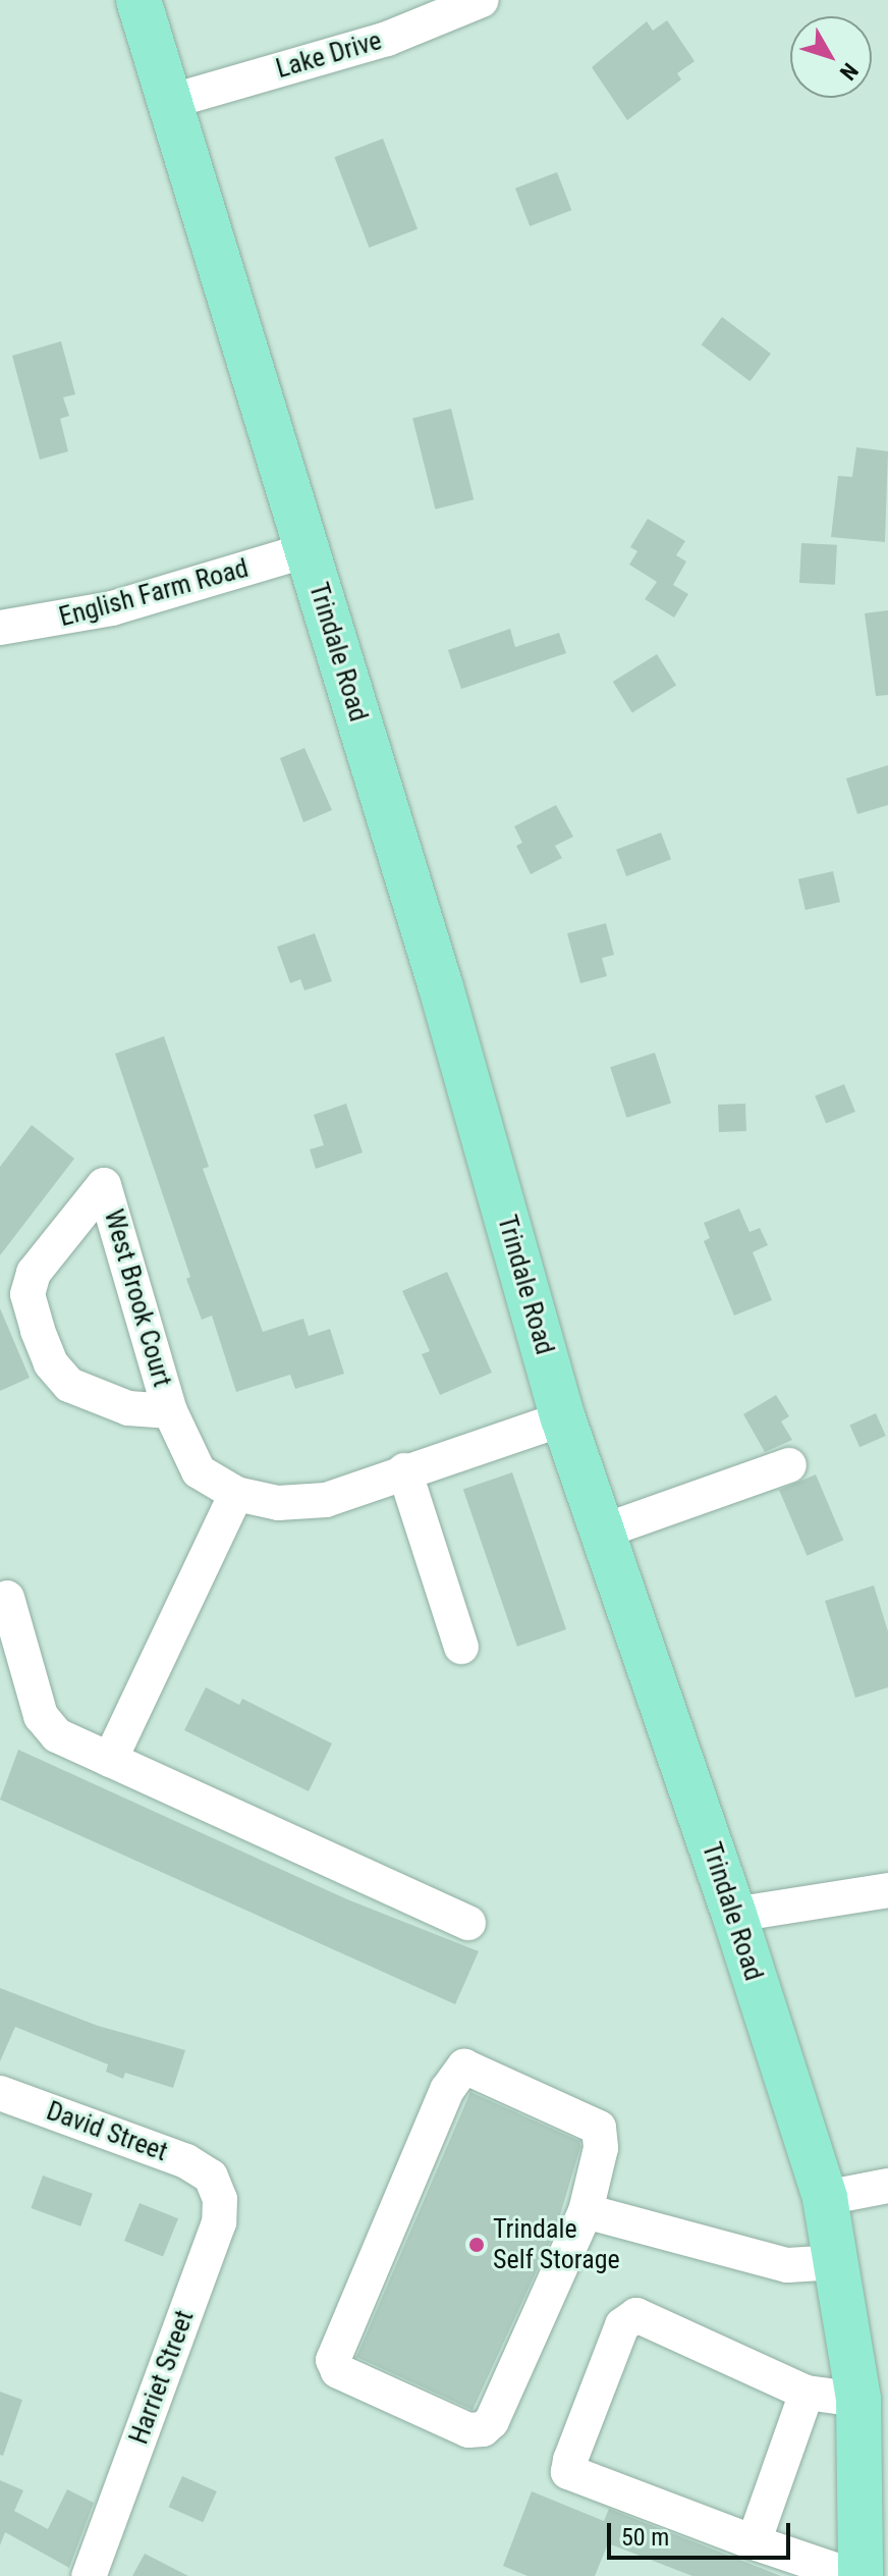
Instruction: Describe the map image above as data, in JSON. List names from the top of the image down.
{
  "streets": {
    "main road": ["Trindale Road"],
    "street": [
      "Lake Drive",
      "English Farm Road",
      "West Brook Court",
      "David Street",
      "Harriet Street"
    ]
  },
  "crossings": [
    ["Lake Drive", "Trindale Road"],
    ["English Farm Road", "Trindale Road"],
    ["Trindale Road", "West Brook Court"],
    ["David Street", "Harriet Street"]
  ],
  "places": ["Trindale Self Storage"],
  "scale_bar": "50 m",
  "north": "bottom right"
}
